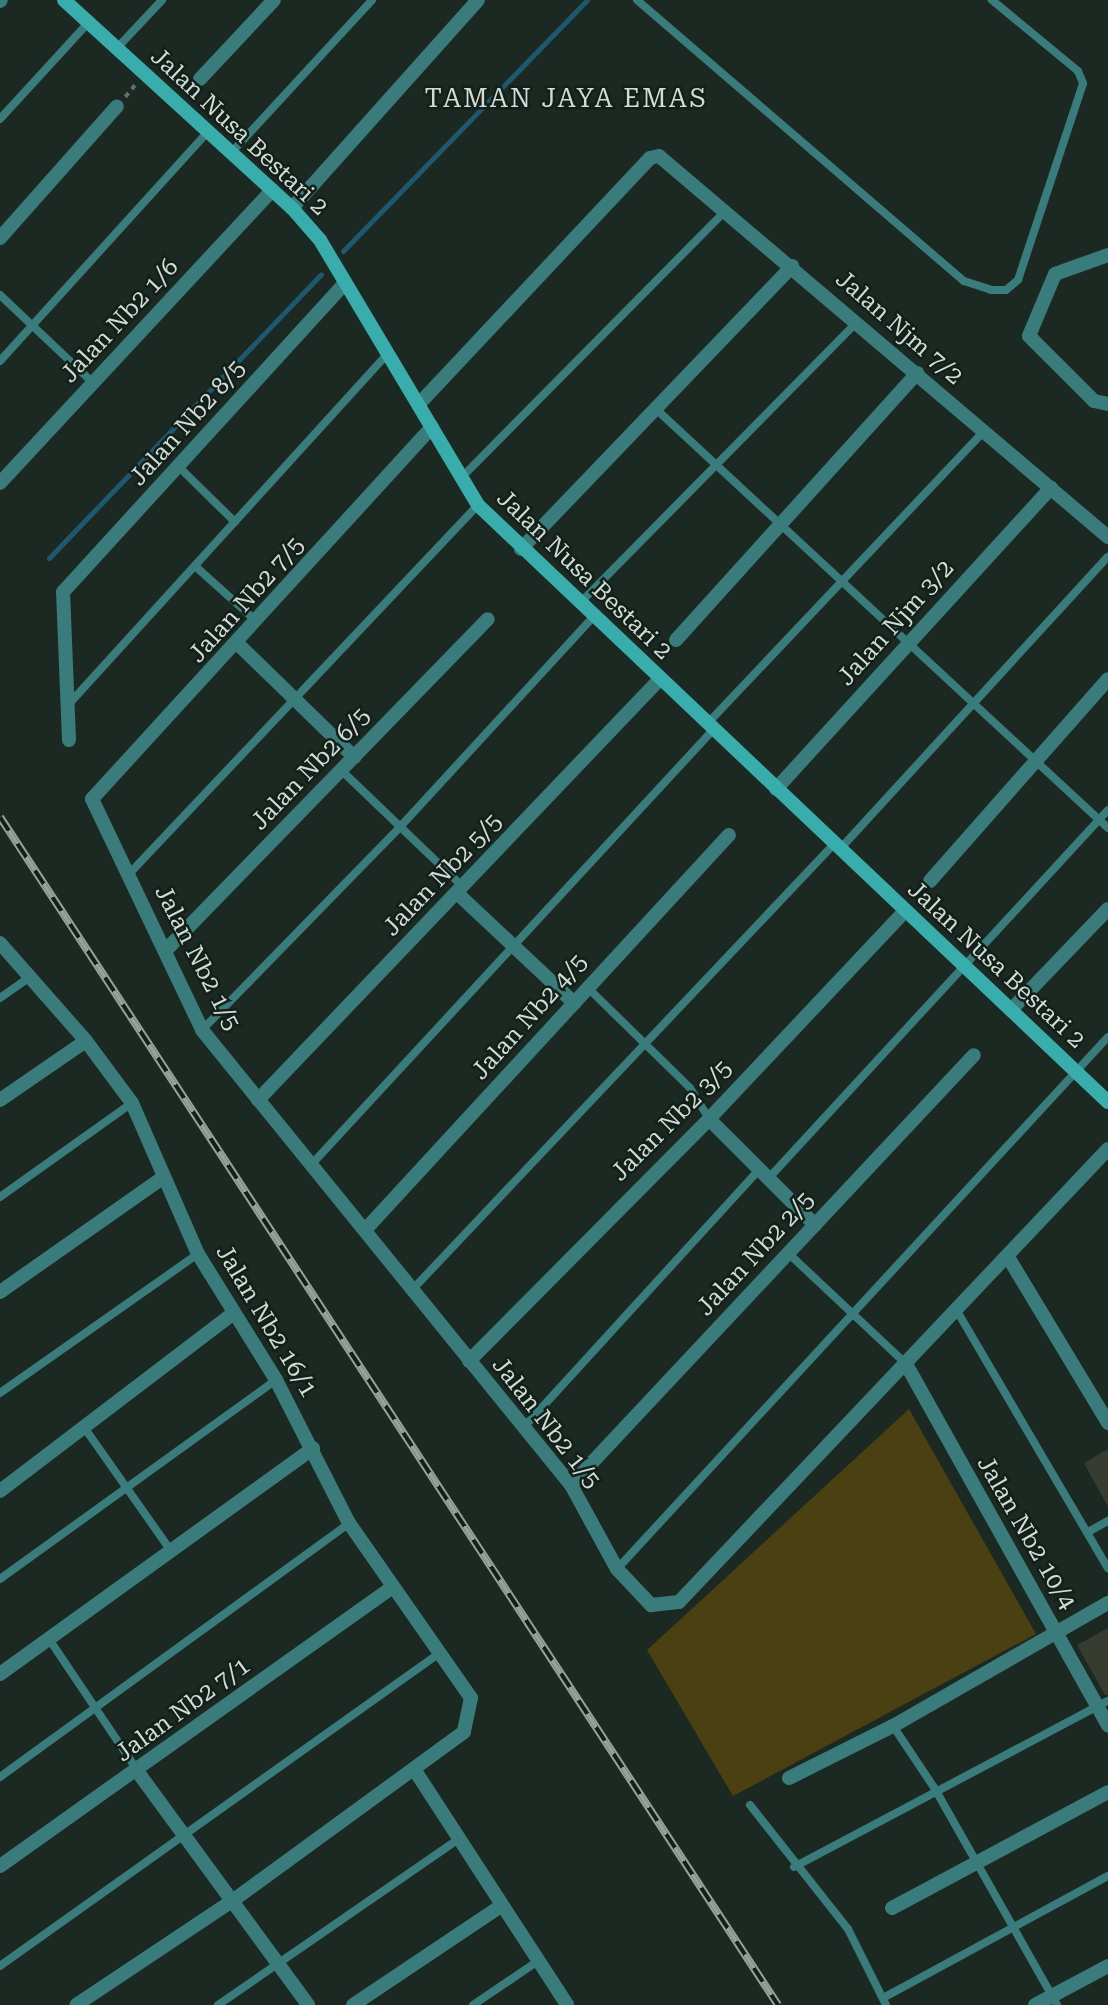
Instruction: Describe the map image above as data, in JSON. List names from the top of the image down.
{
  "streets": {
    "street": [
      "Jalan Nusa Bestari 2",
      "Jalan Nb2 1/6",
      "Jalan Njm 7/2",
      "Jalan Nb2 8/5",
      "Jalan Nb2 7/5",
      "Jalan Njm 3/2",
      "Jalan Nb2 6/5",
      "Jalan Nb2 5/5",
      "Jalan Nb2 1/5",
      "Jalan Nb2 4/5",
      "Jalan Nb2 3/5",
      "Jalan Nb2 2/5",
      "Jalan Nb2 16/1",
      "Jalan Nb2 10/4",
      "Jalan Nb2 7/1"
    ]
  },
  "crossings": [
    ["Jalan Nusa Bestari 2", "Jalan Nb2 1/6"],
    ["Jalan Nusa Bestari 2", "Jalan Njm 7/2"],
    ["Jalan Nusa Bestari 2", "Jalan Nb2 8/5"],
    ["Jalan Nusa Bestari 2", "Jalan Nb2 7/5"],
    ["Jalan Nusa Bestari 2", "Jalan Njm 3/2"],
    ["Jalan Nusa Bestari 2", "Jalan Nb2 5/5"],
    ["Jalan Nusa Bestari 2", "Jalan Nb2 3/5"],
    ["Jalan Njm 7/2", "Jalan Njm 3/2"],
    ["Jalan Nb2 7/5", "Jalan Nb2 1/5"],
    ["Jalan Nb2 6/5", "Jalan Nb2 1/5"],
    ["Jalan Nb2 5/5", "Jalan Nb2 1/5"],
    ["Jalan Nb2 1/5", "Jalan Nb2 4/5"],
    ["Jalan Nb2 1/5", "Jalan Nb2 3/5"],
    ["Jalan Nb2 1/5", "Jalan Nb2 2/5"],
    ["Jalan Nb2 1/5", "Jalan Nb2 10/4"],
    ["Jalan Nb2 16/1", "Jalan Nb2 7/1"]
  ],
  "districts": ["TAMAN JAYA EMAS"]
}
